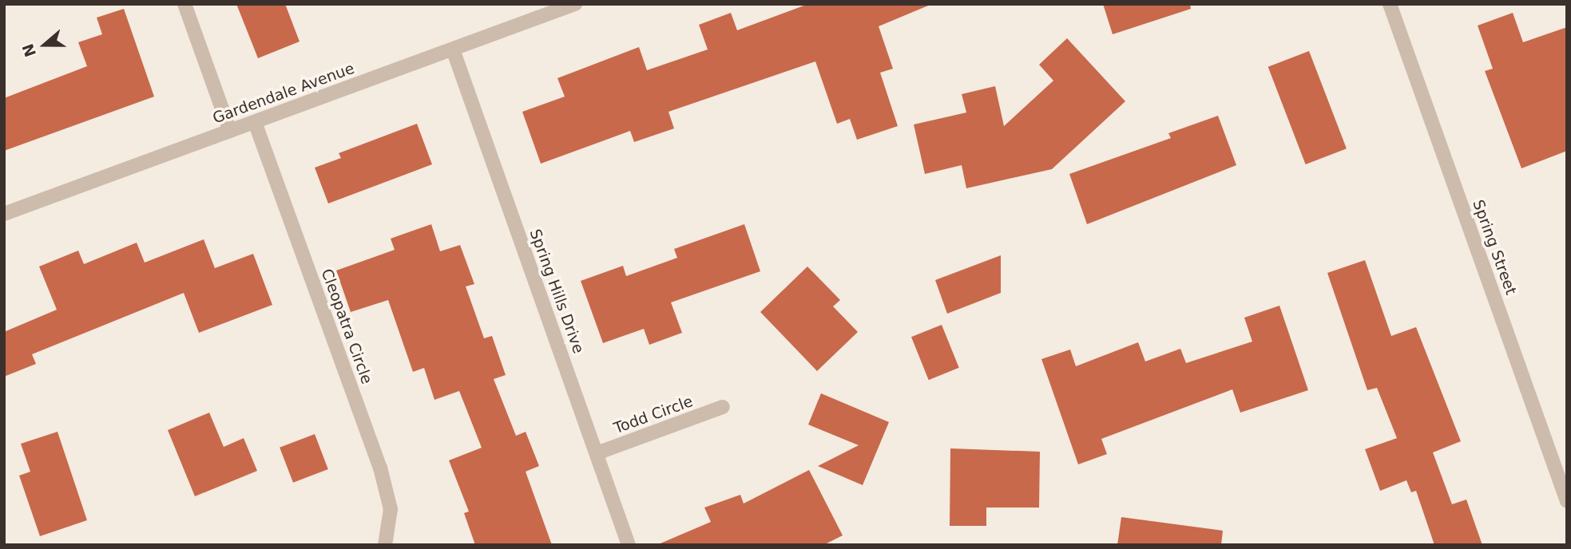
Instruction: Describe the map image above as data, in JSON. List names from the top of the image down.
{
  "streets": {
    "street": [
      "Gardendale Avenue",
      "Spring Street",
      "Spring Hills Drive",
      "Cleopatra Circle",
      "Todd Circle"
    ]
  },
  "crossings": [
    ["Gardendale Avenue", "Spring Hills Drive"],
    ["Gardendale Avenue", "Cleopatra Circle"],
    ["Spring Hills Drive", "Todd Circle"]
  ],
  "north": "left"
}
